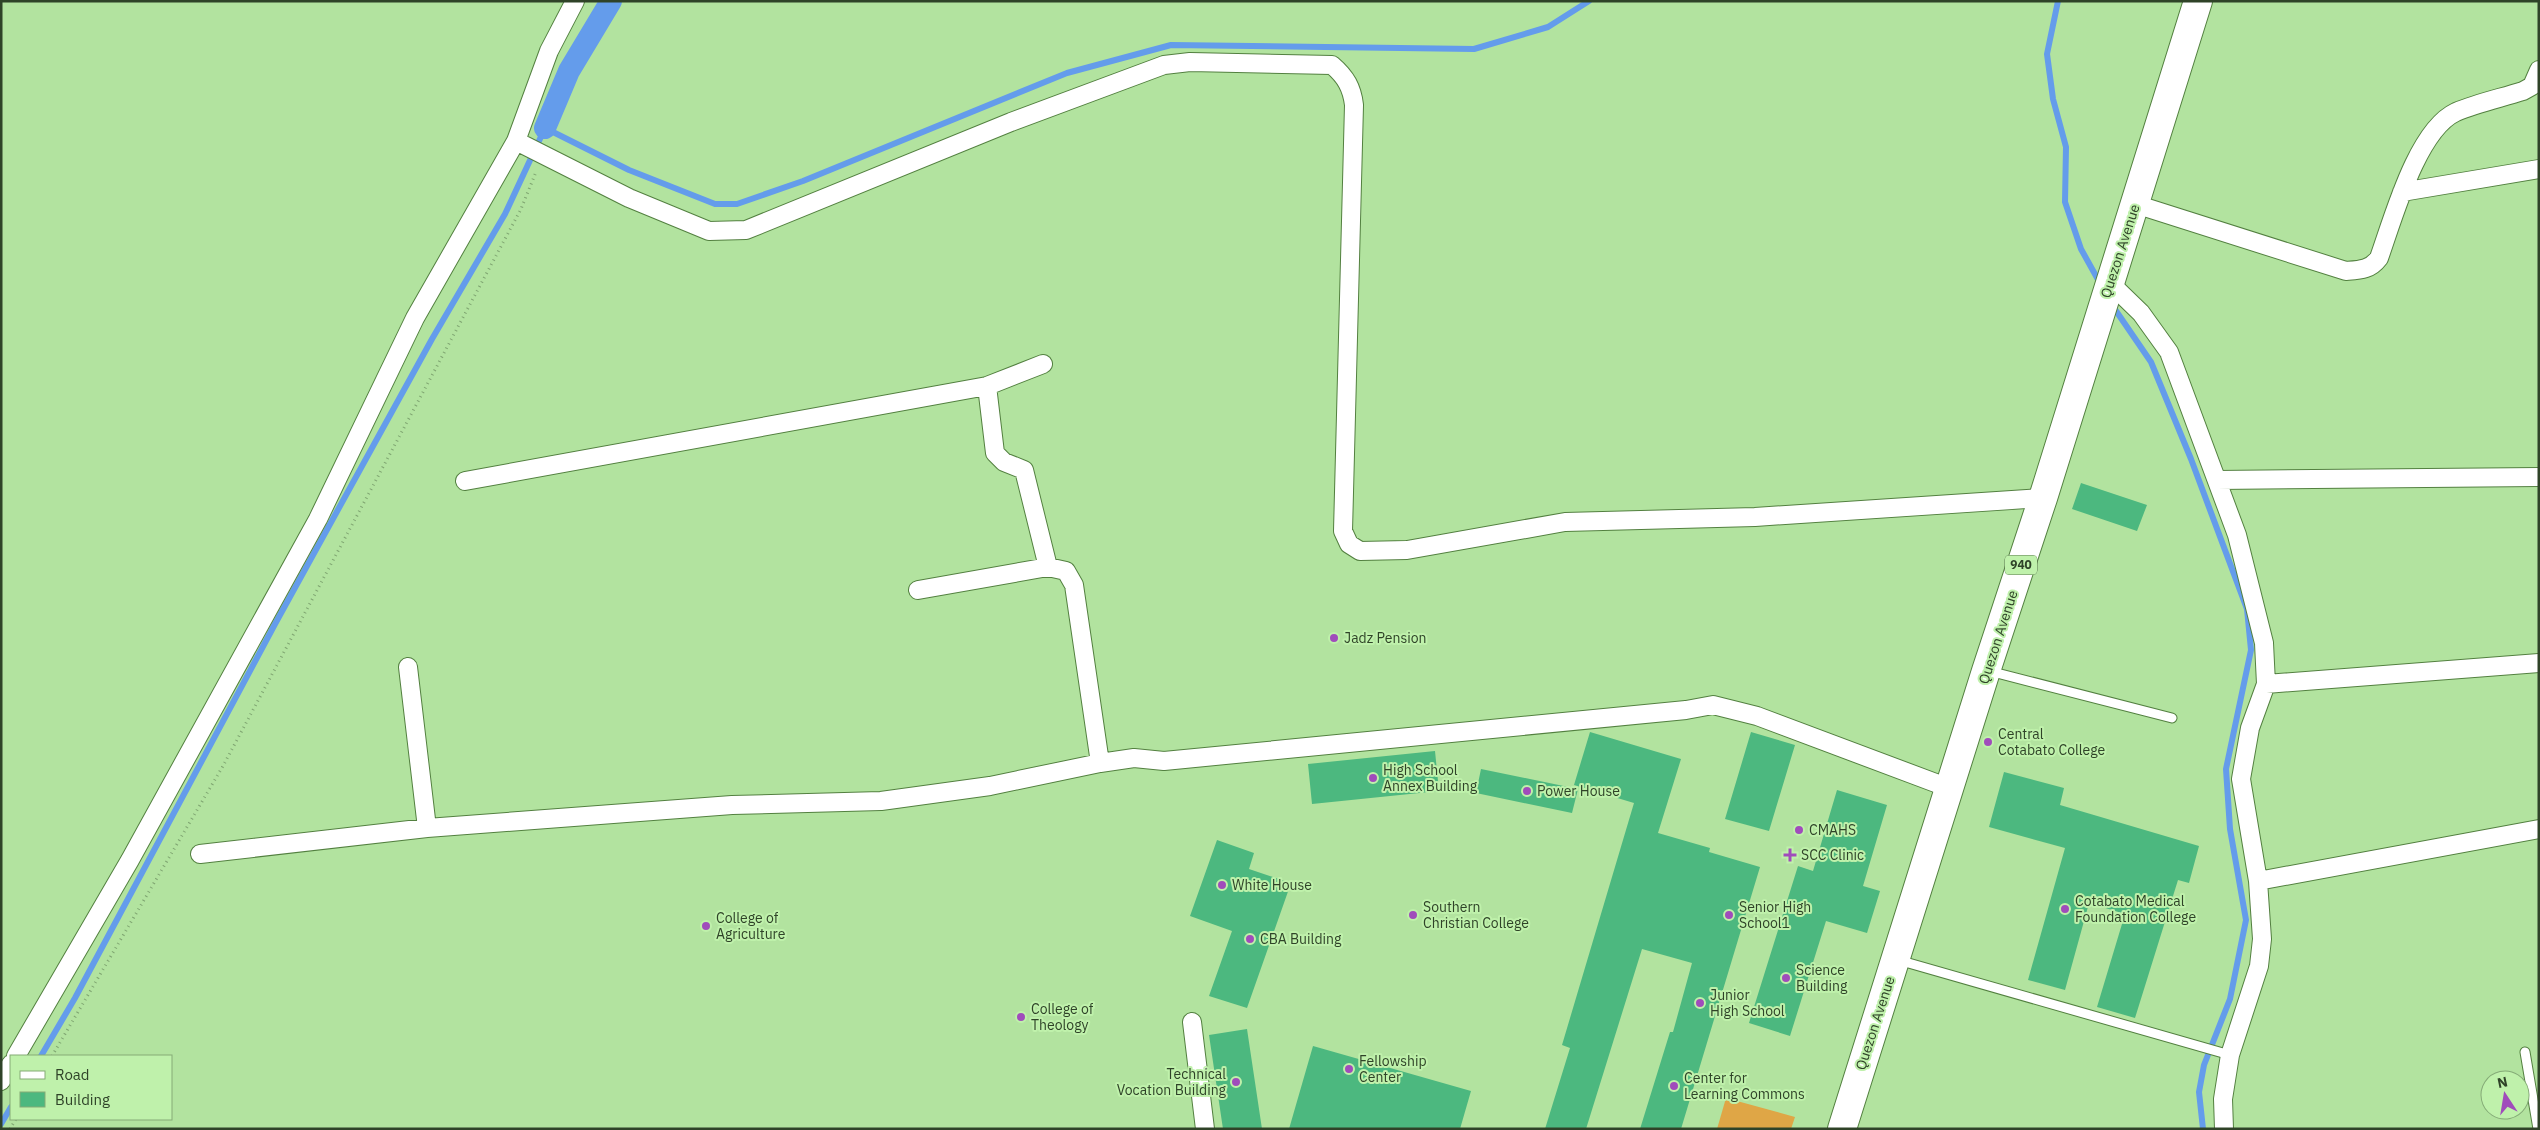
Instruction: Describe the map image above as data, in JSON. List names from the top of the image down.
{
  "streets": {
    "main road": ["Quezon Avenue", "940"]
  },
  "places": {
    "other": [
      "Jadz Pension",
      "Central Cotabato College",
      "High School Annex Building",
      "Power House",
      "CMAHS",
      "White House",
      "Cotabato Medical Foundation College",
      "Southern Christian College",
      "Senior High School1",
      "College of Agriculture",
      "CBA Building",
      "Science Building",
      "Junior High School",
      "College of Theology",
      "Fellowship Center",
      "Technical Vocation Building",
      "Center for Learning Commons"
    ],
    "health": ["SCC Clinic"]
  },
  "legend": ["Road", "Building"],
  "north": "top"
}
